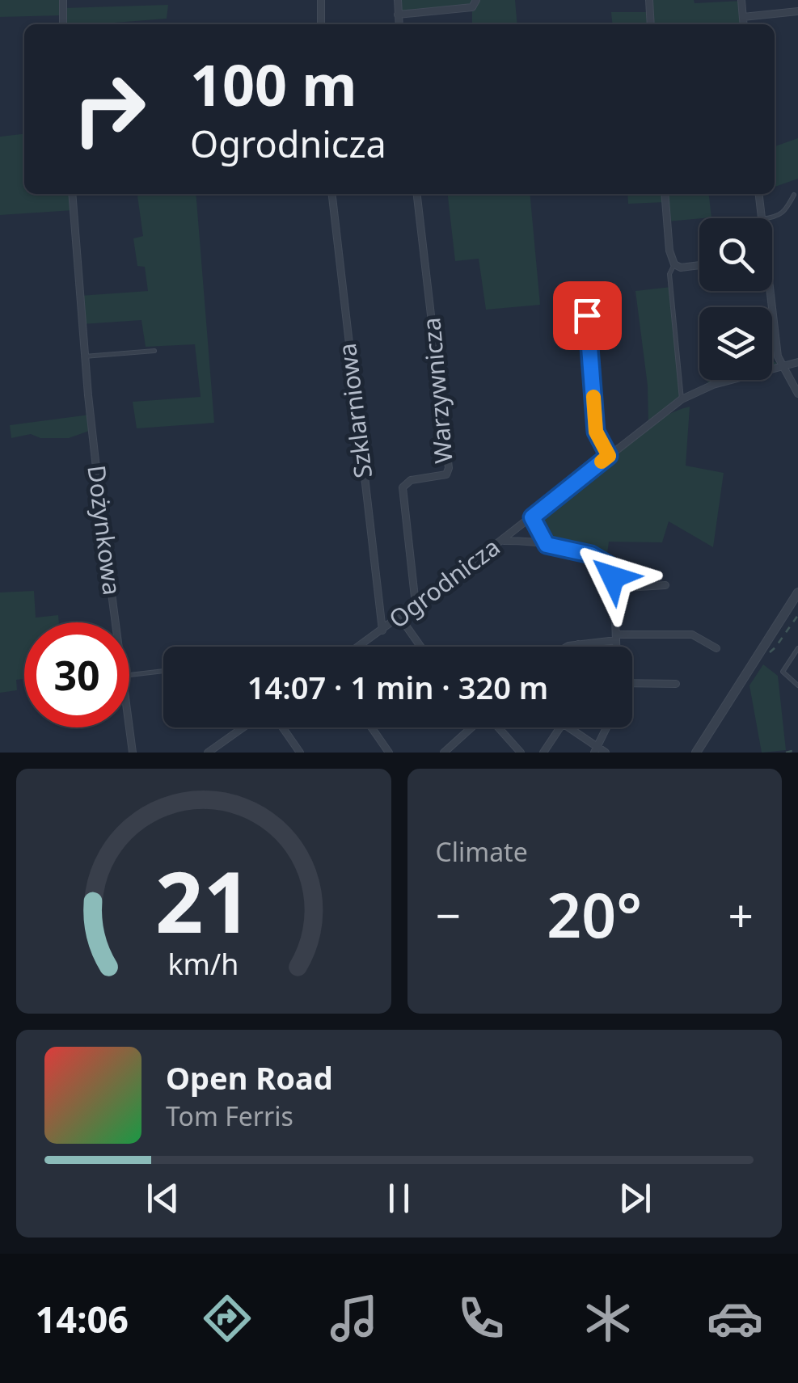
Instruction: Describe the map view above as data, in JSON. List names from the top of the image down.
{
  "streets": {
    "street": [
      "Warzywnicza",
      "Szklarniowa",
      "Dożynkowa",
      "Ogrodnicza"
    ]
  },
  "crossings": [
    ["Warzywnicza", "Ogrodnicza"],
    ["Szklarniowa", "Ogrodnicza"]
  ],
  "page": {
    "turn": ["100 m", "Ogrodnicza"],
    "limit": "30",
    "trip": "14:07 · 1 min · 320 m",
    "tile": "Climate",
    "heat": ["−", "20°", "+"],
    "song": ["Open Road", "Tom Ferris"],
    "tabs": "14:06",
    "gauge": ["21", "km/h"]
  }
}
